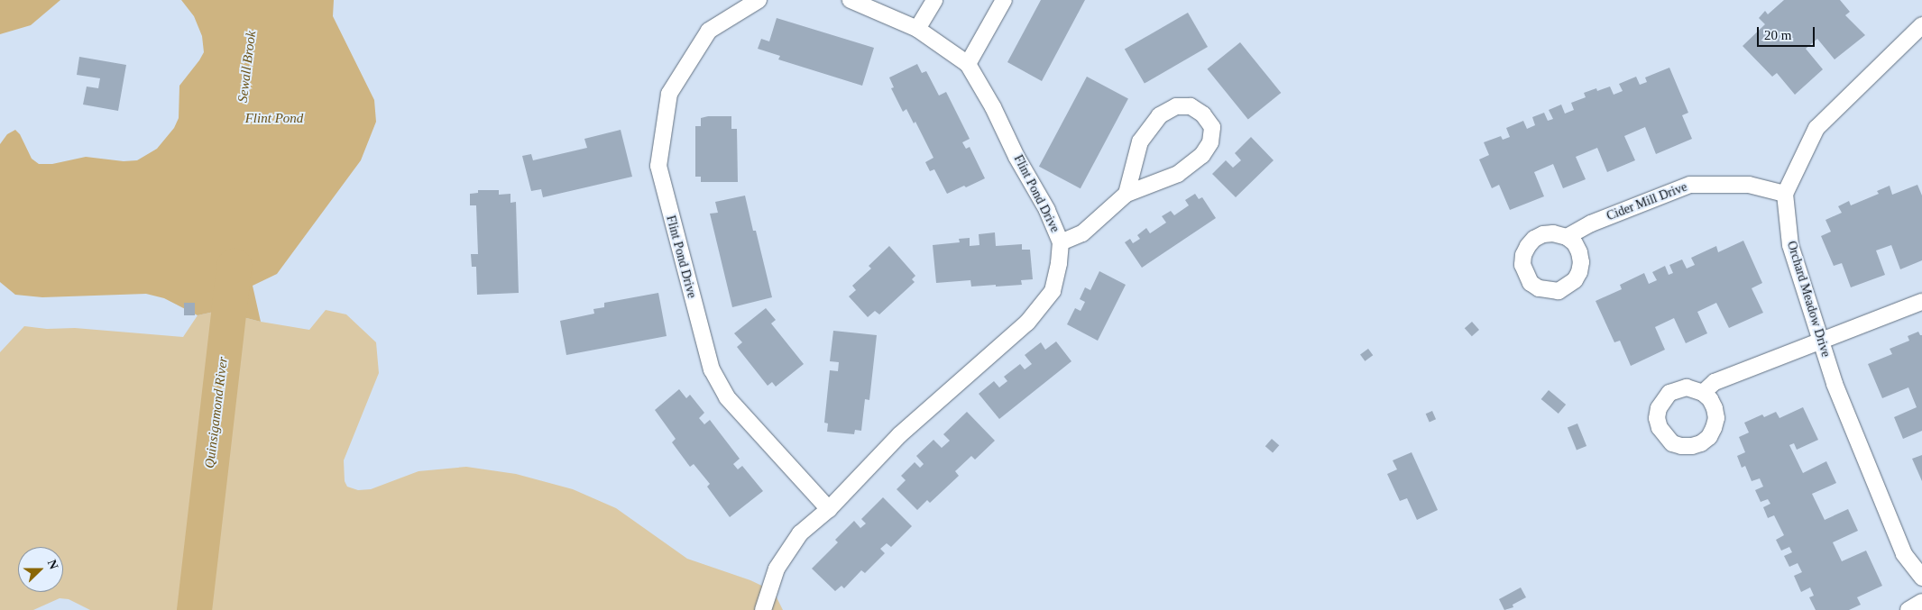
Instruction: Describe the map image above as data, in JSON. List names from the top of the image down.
{
  "streets": {
    "street": ["Flint Pond Drive", "Cider Mill Drive", "Orchard Meadow Drive"]
  },
  "crossings": [
    ["Cider Mill Drive", "Orchard Meadow Drive"]
  ],
  "water": ["Sewall Brook", "Flint Pond", "Quinsigamond River"],
  "scale_bar": "20 m",
  "north": "right"
}
